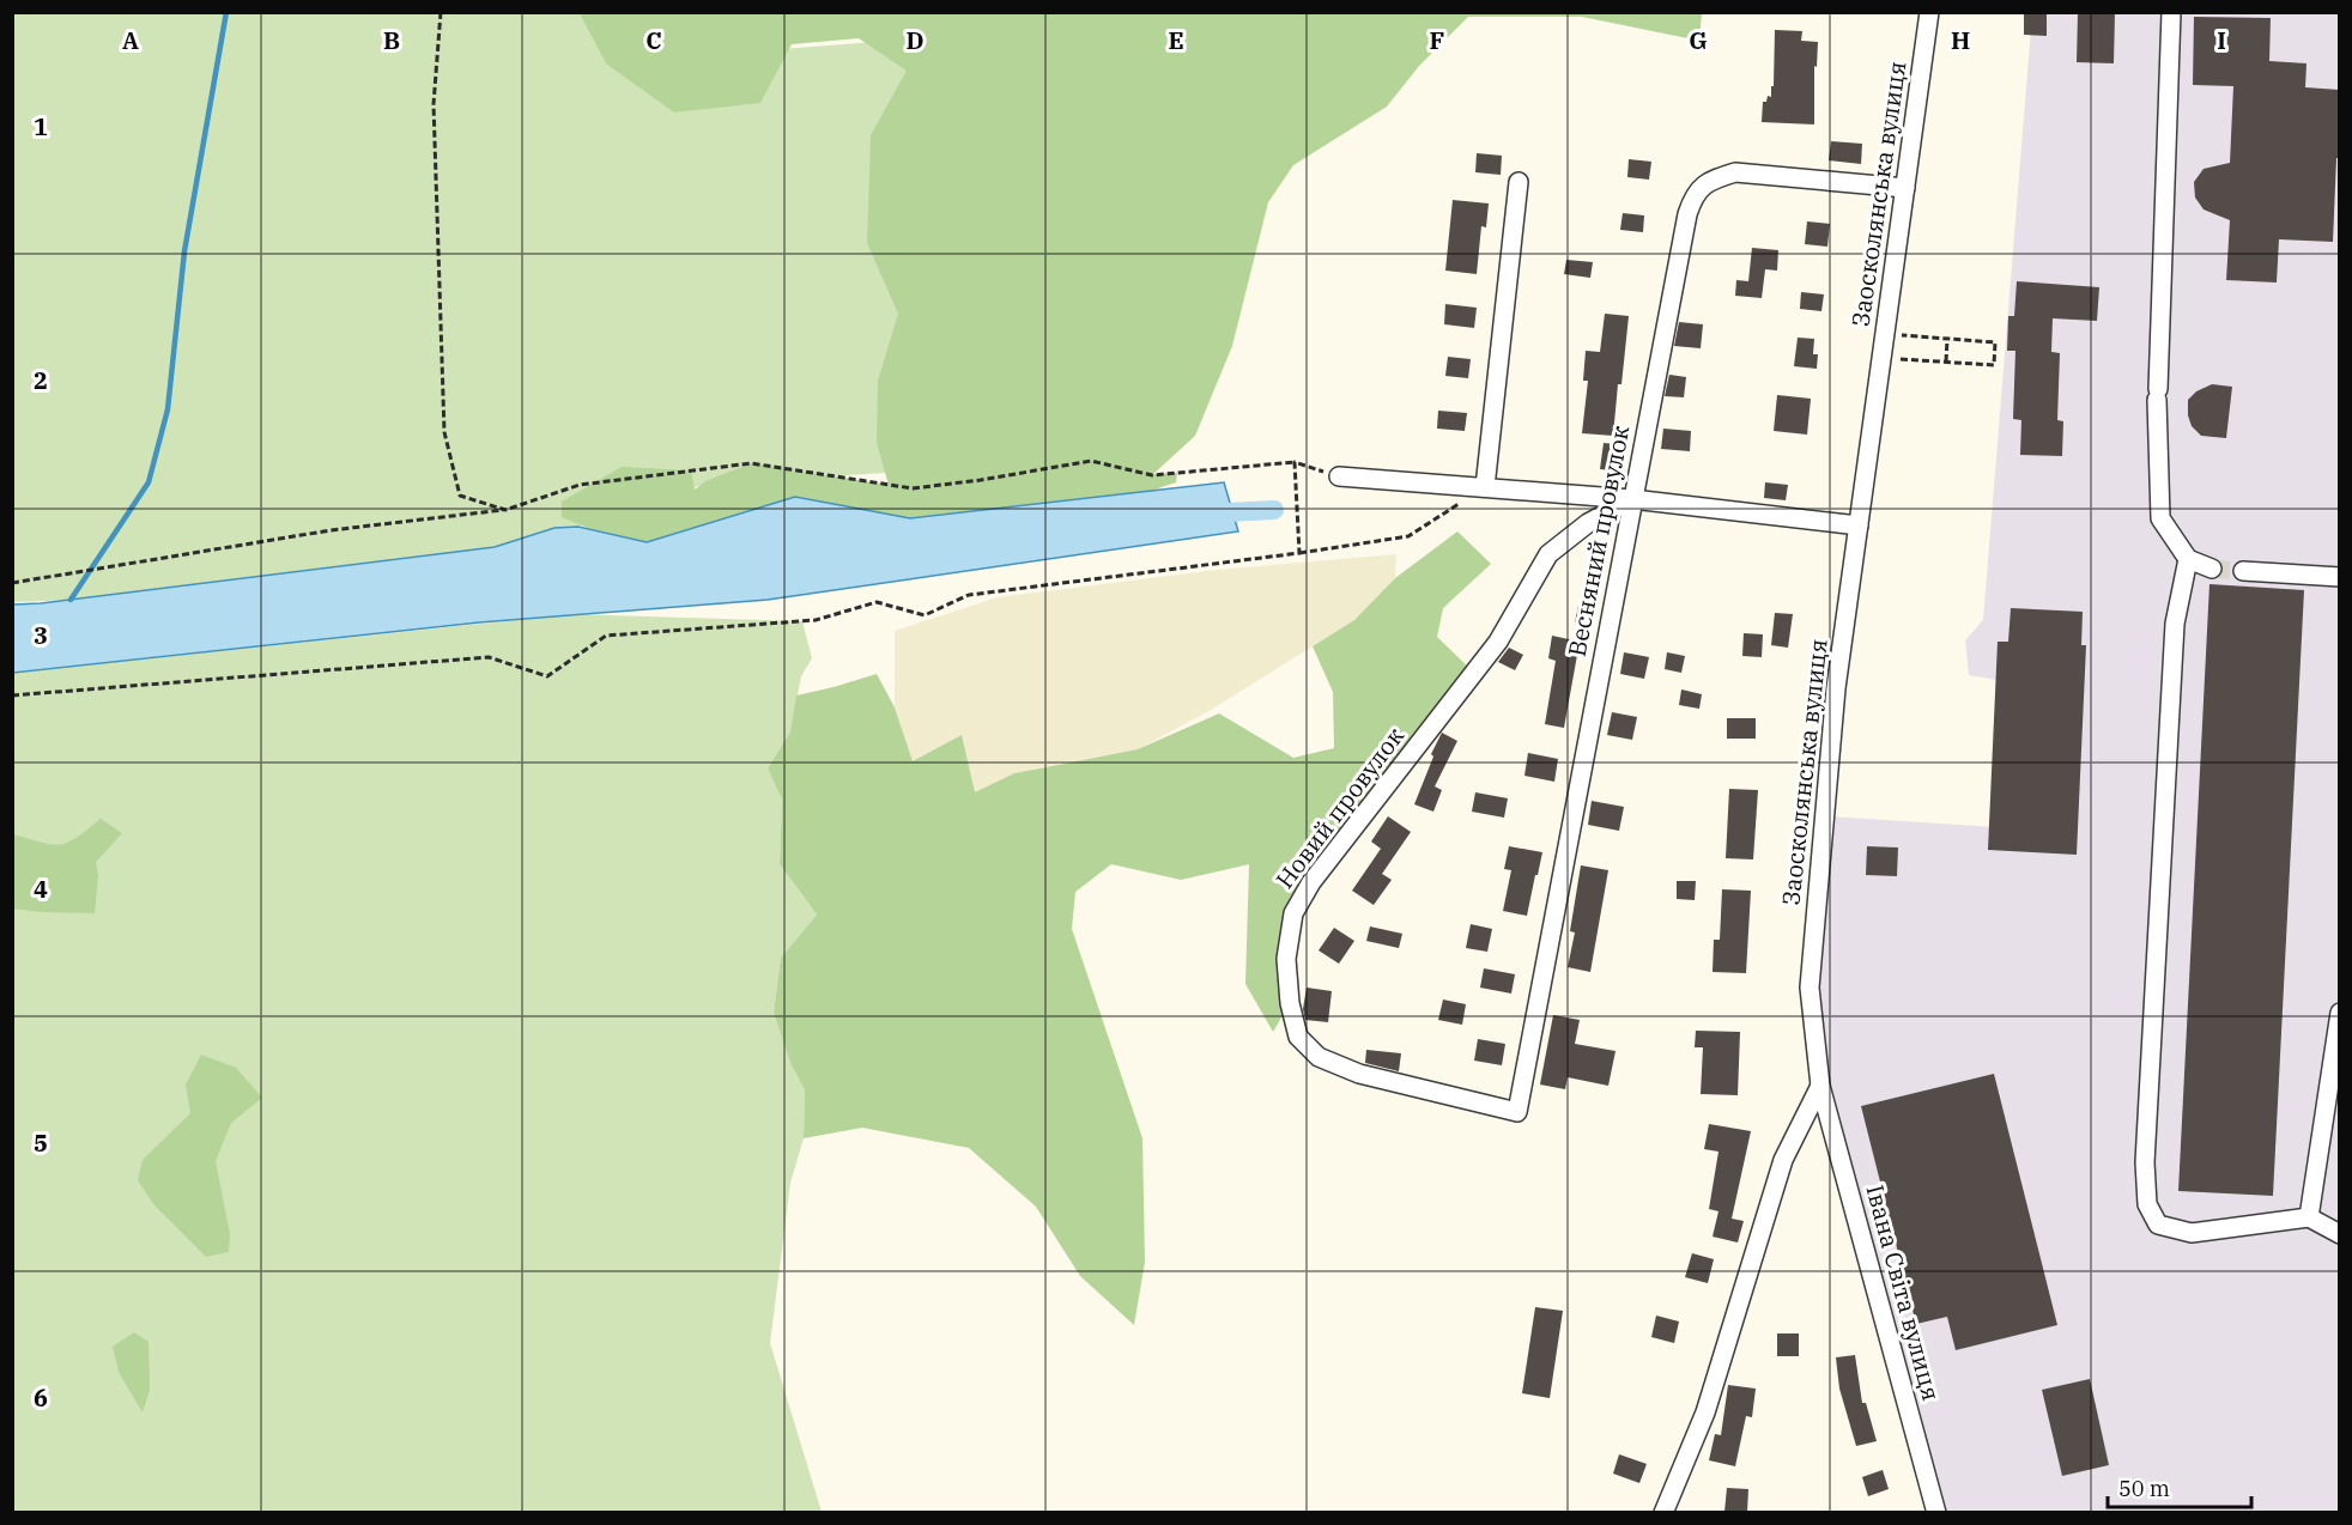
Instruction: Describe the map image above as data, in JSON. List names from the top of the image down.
{
  "streets": {
    "street": [
      "Заосколянська вулиця",
      "Весняний провулок",
      "Новий провулок",
      "Івана Світа вулиця"
    ]
  },
  "crossings": [
    ["Заосколянська вулиця", "Весняний провулок"],
    ["Заосколянська вулиця", "Івана Світа вулиця"],
    ["Весняний провулок", "Новий провулок"]
  ],
  "scale_bar": "50 m",
  "grid": {
    "columns": [
      "A",
      "B",
      "C",
      "D",
      "E",
      "F",
      "G",
      "H",
      "I"
    ],
    "rows": [
      "1",
      "2",
      "3",
      "4",
      "5",
      "6"
    ]
  }
}
